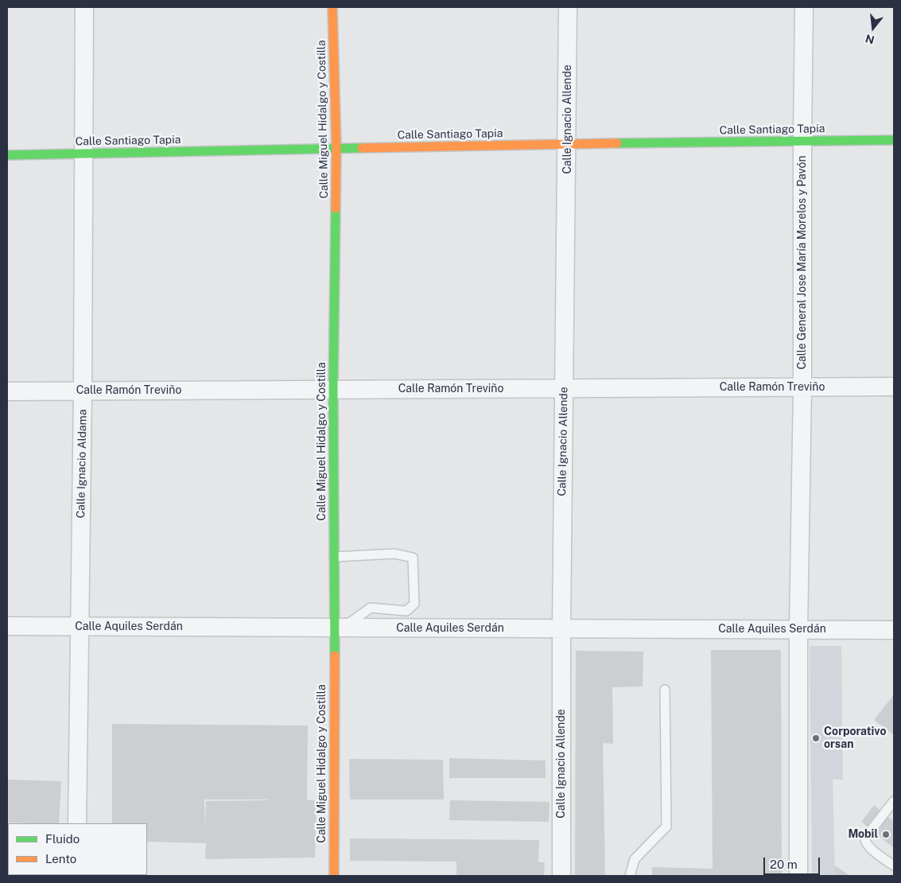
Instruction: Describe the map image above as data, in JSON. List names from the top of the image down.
{
  "streets": {
    "street": [
      "Calle Miguel Hidalgo y Costilla",
      "Calle Ignacio Allende",
      "Calle Santiago Tapia",
      "Calle General Jose María Morelos y Pavón",
      "Calle Ramón Treviño",
      "Calle Ignacio Aldama",
      "Calle Aquiles Serdán"
    ]
  },
  "crossings": [
    ["Calle Miguel Hidalgo y Costilla", "Calle Santiago Tapia"],
    ["Calle Miguel Hidalgo y Costilla", "Calle Ramón Treviño"],
    ["Calle Miguel Hidalgo y Costilla", "Calle Aquiles Serdán"],
    ["Calle Ignacio Allende", "Calle Santiago Tapia"],
    ["Calle Ignacio Allende", "Calle Ramón Treviño"],
    ["Calle Ignacio Allende", "Calle Aquiles Serdán"],
    ["Calle Santiago Tapia", "Calle General Jose María Morelos y Pavón"],
    ["Calle Santiago Tapia", "Calle Ignacio Aldama"],
    ["Calle General Jose María Morelos y Pavón", "Calle Ramón Treviño"],
    ["Calle General Jose María Morelos y Pavón", "Calle Aquiles Serdán"],
    ["Calle Ramón Treviño", "Calle Ignacio Aldama"],
    ["Calle Ignacio Aldama", "Calle Aquiles Serdán"]
  ],
  "places": ["Corporativo orsan", "Mobil"],
  "legend": ["Fluido", "Lento"],
  "scale_bar": "20 m",
  "north": "bottom"
}
